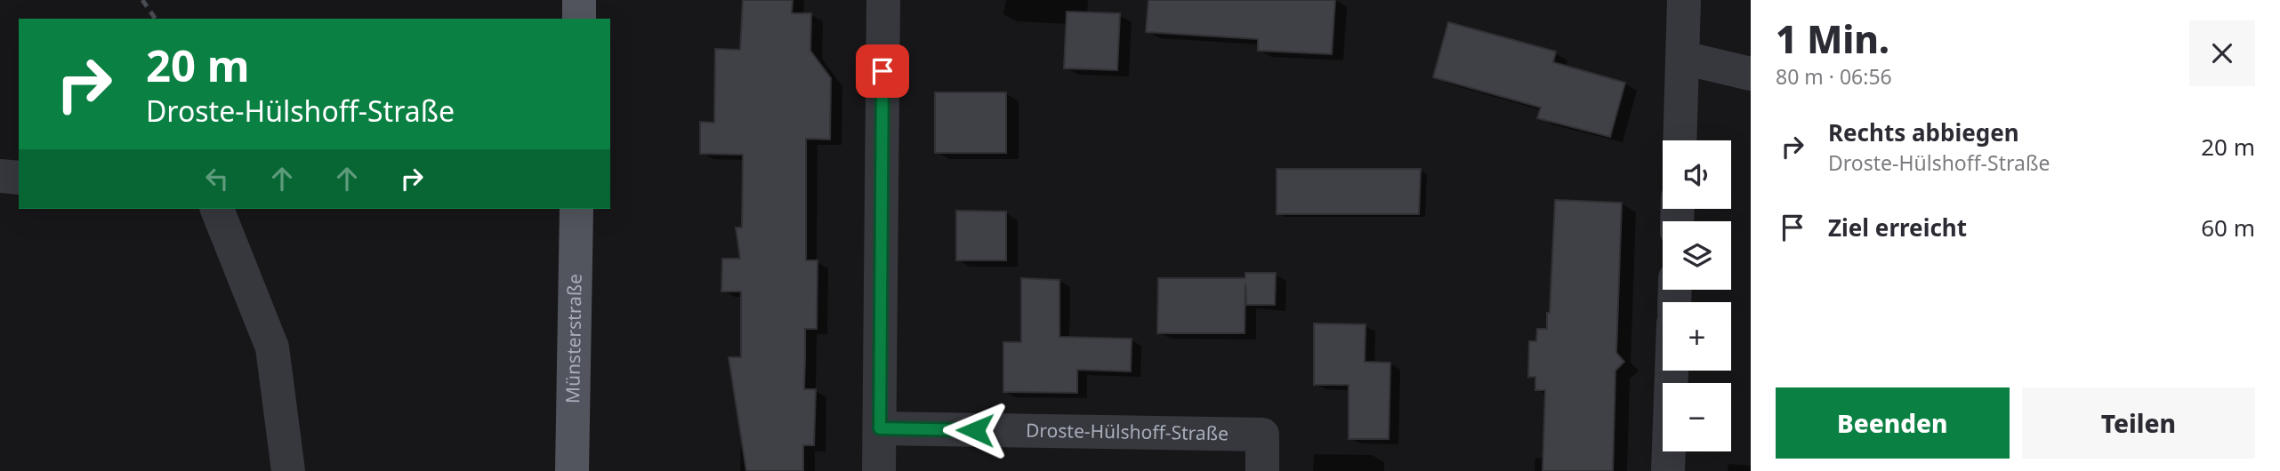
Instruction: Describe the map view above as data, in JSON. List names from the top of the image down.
{
  "streets": {
    "main road": ["Münsterstraße"],
    "street": ["Droste-Hülshoff-Straße"]
  },
  "page": {
    "heading": ["1 Min.", "80 m · 06:56"],
    "turn": ["20 m", "Droste-Hülshoff-Straße"],
    "list": [
      {
        "name": "Rechts abbiegen",
        "note": "Droste-Hülshoff-Straße",
        "value": "20 m"
      },
      {
        "name": "Ziel erreicht",
        "value": "60 m"
      }
    ],
    "map_buttons": ["+", "−"],
    "buttons": ["Beenden", "Teilen"]
  }
}
